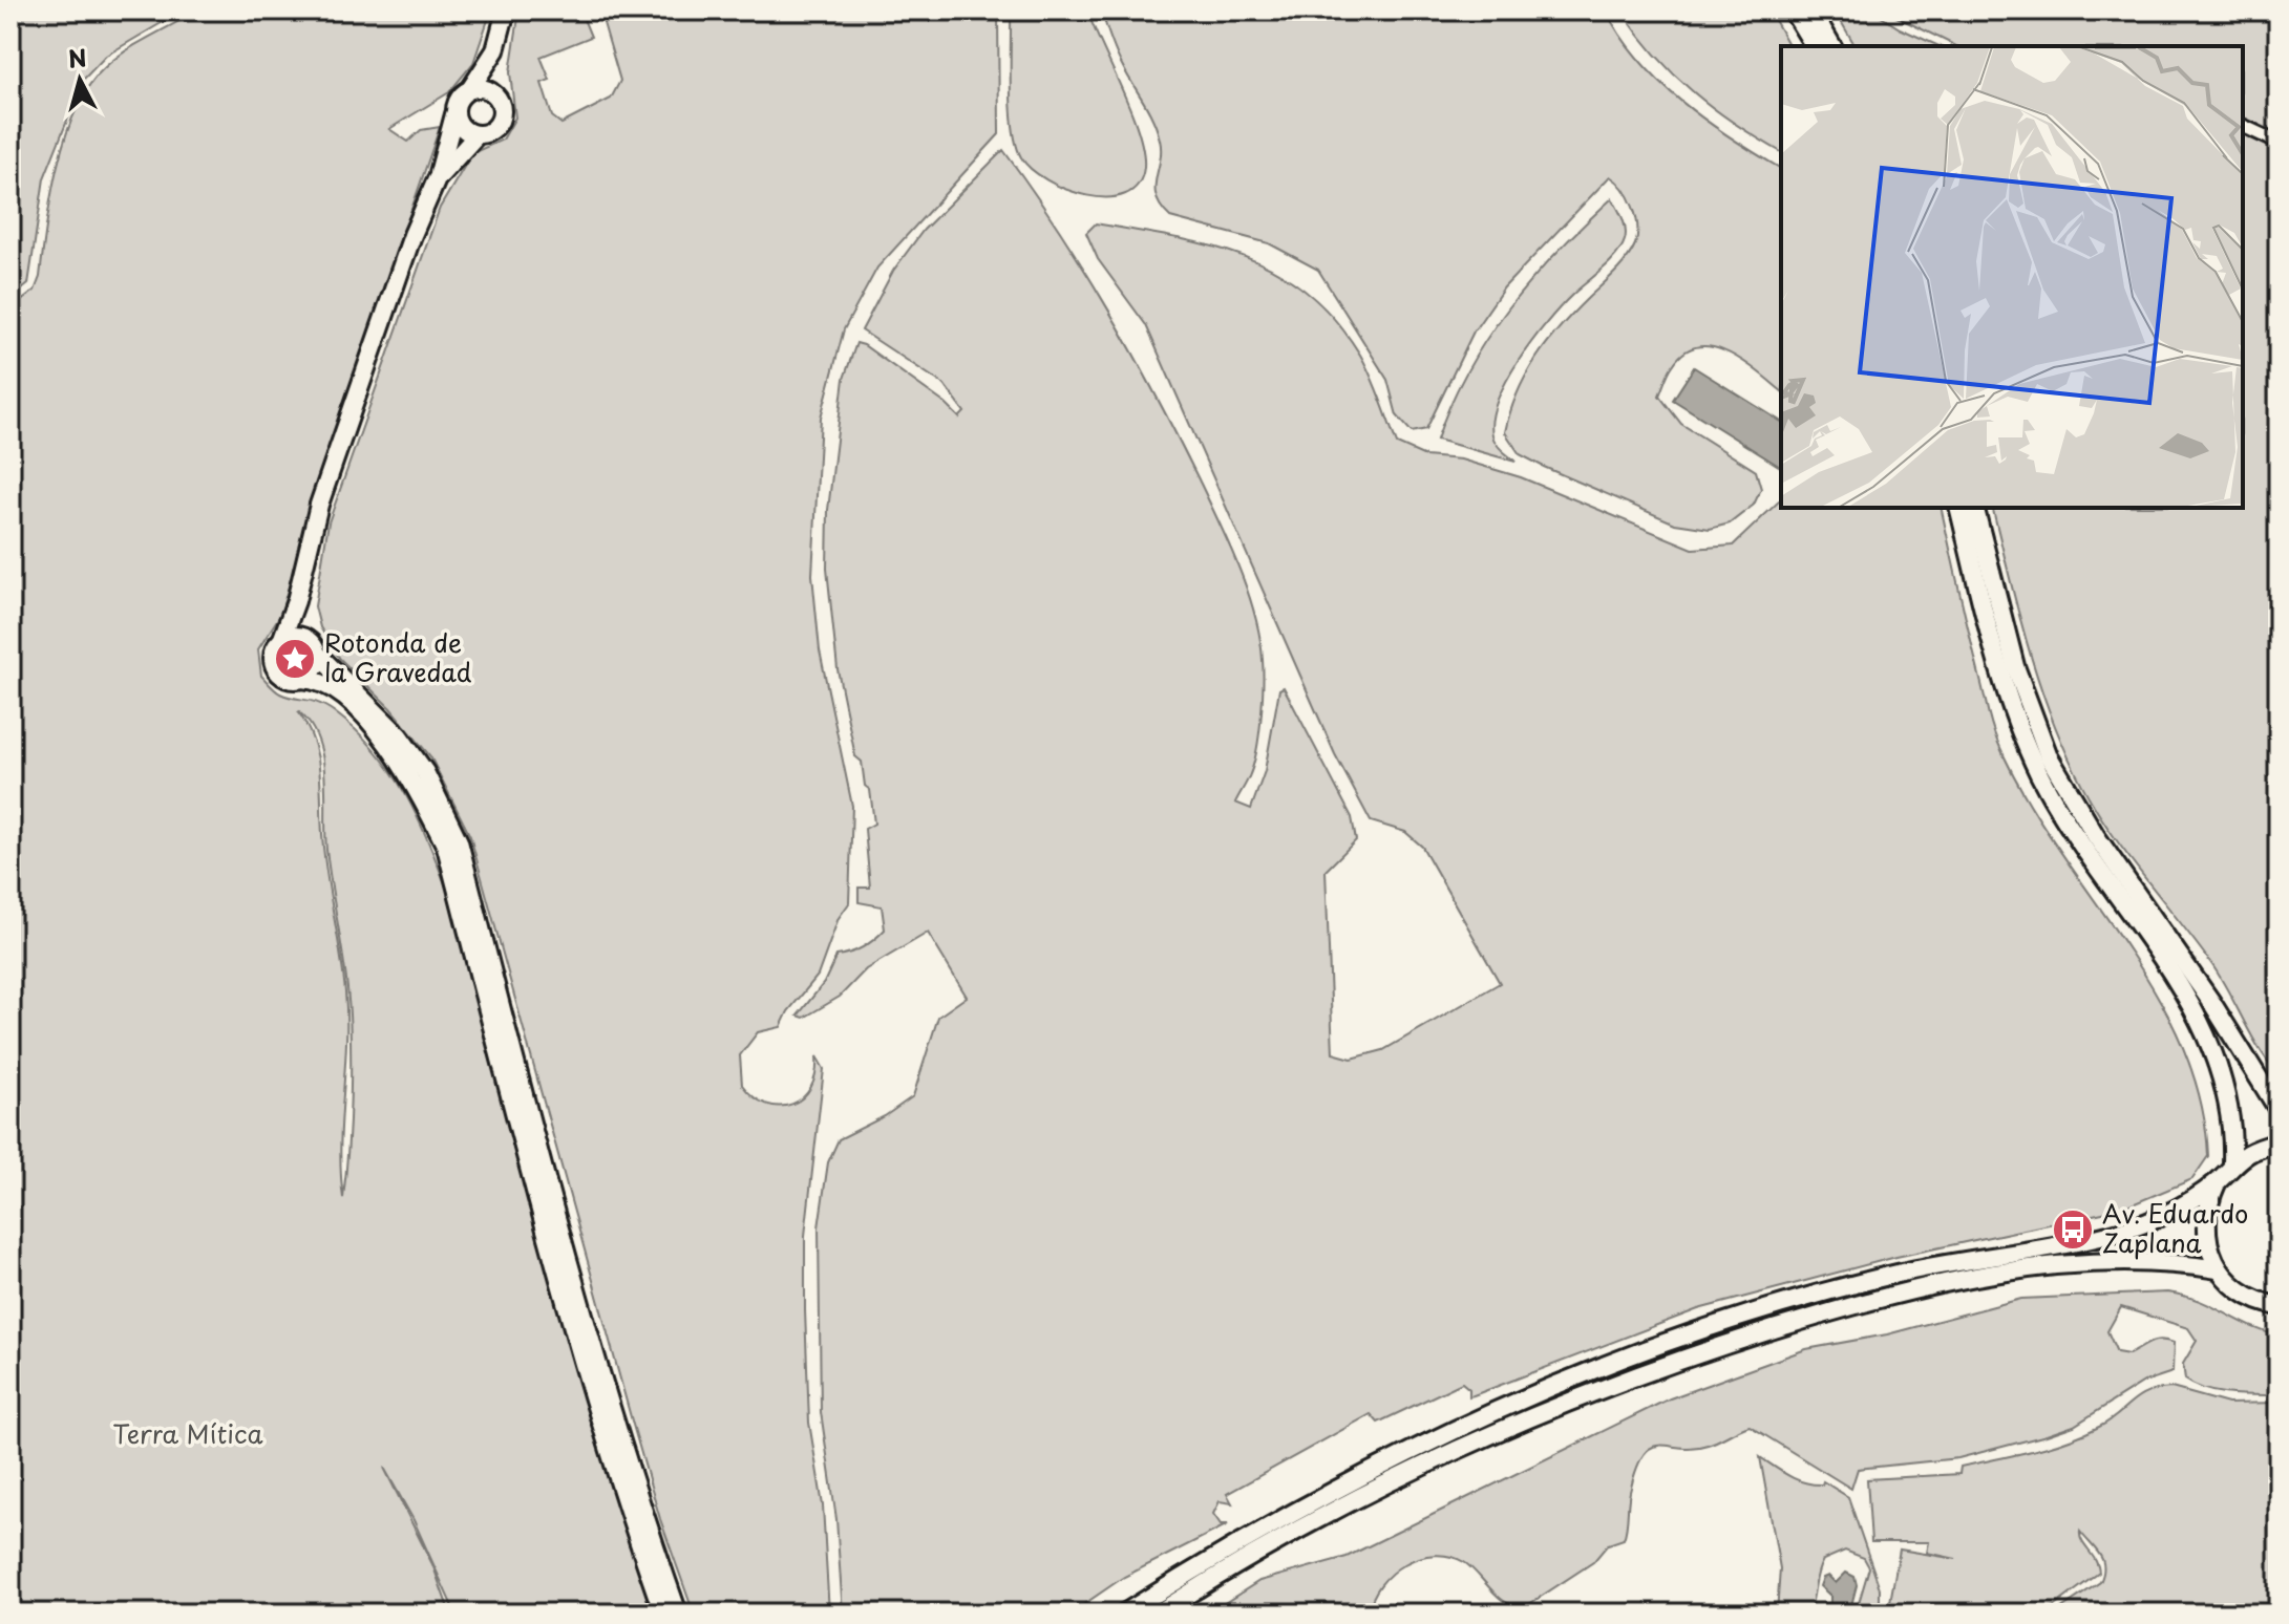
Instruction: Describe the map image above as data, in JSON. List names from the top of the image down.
{
  "parks": ["Terra Mítica"],
  "places": {
    "place": ["Rotonda de la Gravedad"],
    "bus stop": ["Av. Eduardo Zaplana"]
  },
  "north": "top"
}
